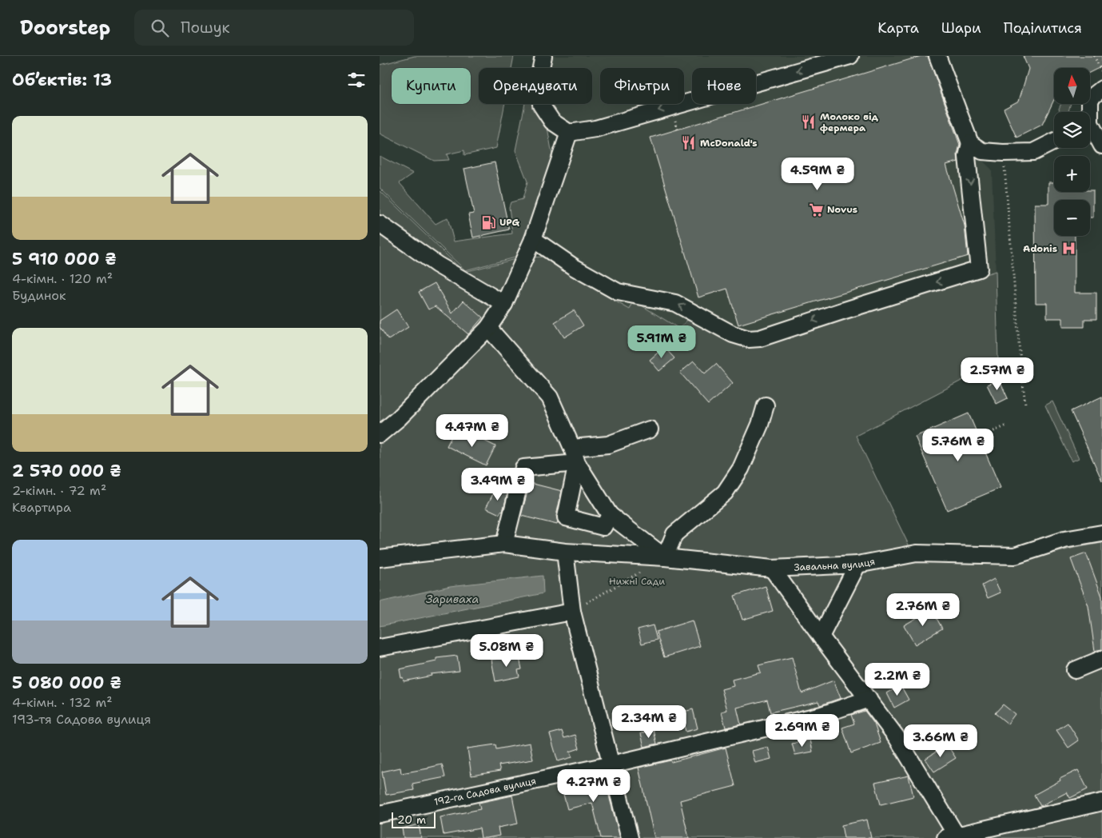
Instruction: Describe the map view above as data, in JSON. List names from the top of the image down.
{
  "streets": {
    "street": ["Завальна вулиця", "192-га Садова вулиця"]
  },
  "water": ["Зариваха"],
  "parks": ["Нижні Сади"],
  "places": {
    "restaurant": ["Молоко від фермера", "McDonald's"],
    "supermarket": ["Novus"],
    "fuel station": ["UPG"],
    "hospital": ["Adonis"]
  },
  "scale_bar": "20 m",
  "north": "top",
  "page": {
    "header": "Doorstep",
    "search": "Пошук",
    "nav": ["Карта", "Шари", "Поділитися"],
    "heading": "Об’єктів: 13",
    "map_buttons": ["+", "−"],
    "chip": [
      "Купити",
      "Орендувати",
      "Фільтри",
      "Нове"
    ],
    "list": [
      {
        "name": "5 910 000 ₴",
        "note": "4-кімн. · 120 m² · Будинок"
      },
      {
        "name": "2 570 000 ₴",
        "note": "2-кімн. · 72 m² · Квартира"
      },
      {
        "name": "5 080 000 ₴",
        "note": "4-кімн. · 132 m² · 193-тя Садова вулиця"
      }
    ],
    "price": [
      "4.59M ₴",
      "5.91M ₴",
      "2.57M ₴",
      "4.47M ₴",
      "5.76M ₴",
      "3.49M ₴",
      "2.76M ₴",
      "5.08M ₴",
      "2.2M ₴",
      "2.34M ₴",
      "2.69M ₴",
      "3.66M ₴",
      "4.27M ₴"
    ],
    "scale": "20 m"
  }
}
